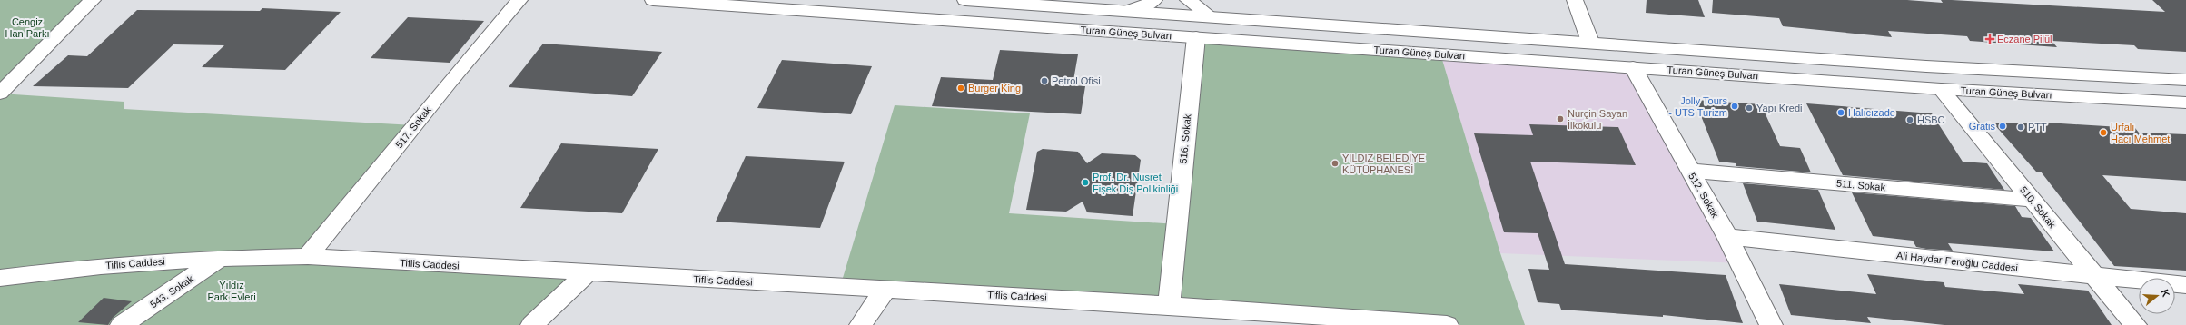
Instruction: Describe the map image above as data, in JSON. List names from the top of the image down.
{
  "streets": {
    "street": [
      "Turan Güneş Bulvarı",
      "517. Sokak",
      "516. Sokak",
      "511. Sokak",
      "512. Sokak",
      "510. Sokak",
      "Ali Haydar Feroğlu Caddesi",
      "Tiflis Caddesi",
      "543. Sokak"
    ]
  },
  "crossings": [
    ["Turan Güneş Bulvarı", "516. Sokak"],
    ["Turan Güneş Bulvarı", "512. Sokak"],
    ["Turan Güneş Bulvarı", "510. Sokak"],
    ["517. Sokak", "Tiflis Caddesi"],
    ["516. Sokak", "Tiflis Caddesi"],
    ["511. Sokak", "512. Sokak"],
    ["511. Sokak", "510. Sokak"],
    ["512. Sokak", "Ali Haydar Feroğlu Caddesi"],
    ["510. Sokak", "Ali Haydar Feroğlu Caddesi"],
    ["Tiflis Caddesi", "543. Sokak"]
  ],
  "parks": ["Cengiz Han Parkı", "Yıldız Park Evleri"],
  "places": {
    "health": ["Eczane Pilül"],
    "other": [
      "Petrol Ofisi",
      "Burger King",
      "Jolly Tours - UTS Turizm",
      "Yapı Kredi",
      "Halıcızade",
      "Nurçin Sayan İlkokulu",
      "HSBC",
      "Gratis",
      "PTT",
      "Urfalı Hacı Mehmet",
      "YILDIZ BELEDİYE KÜTÜPHANESİ",
      "Prof. Dr. Nusret Fişek Diş Polikinliği"
    ]
  },
  "north": "right"
}
